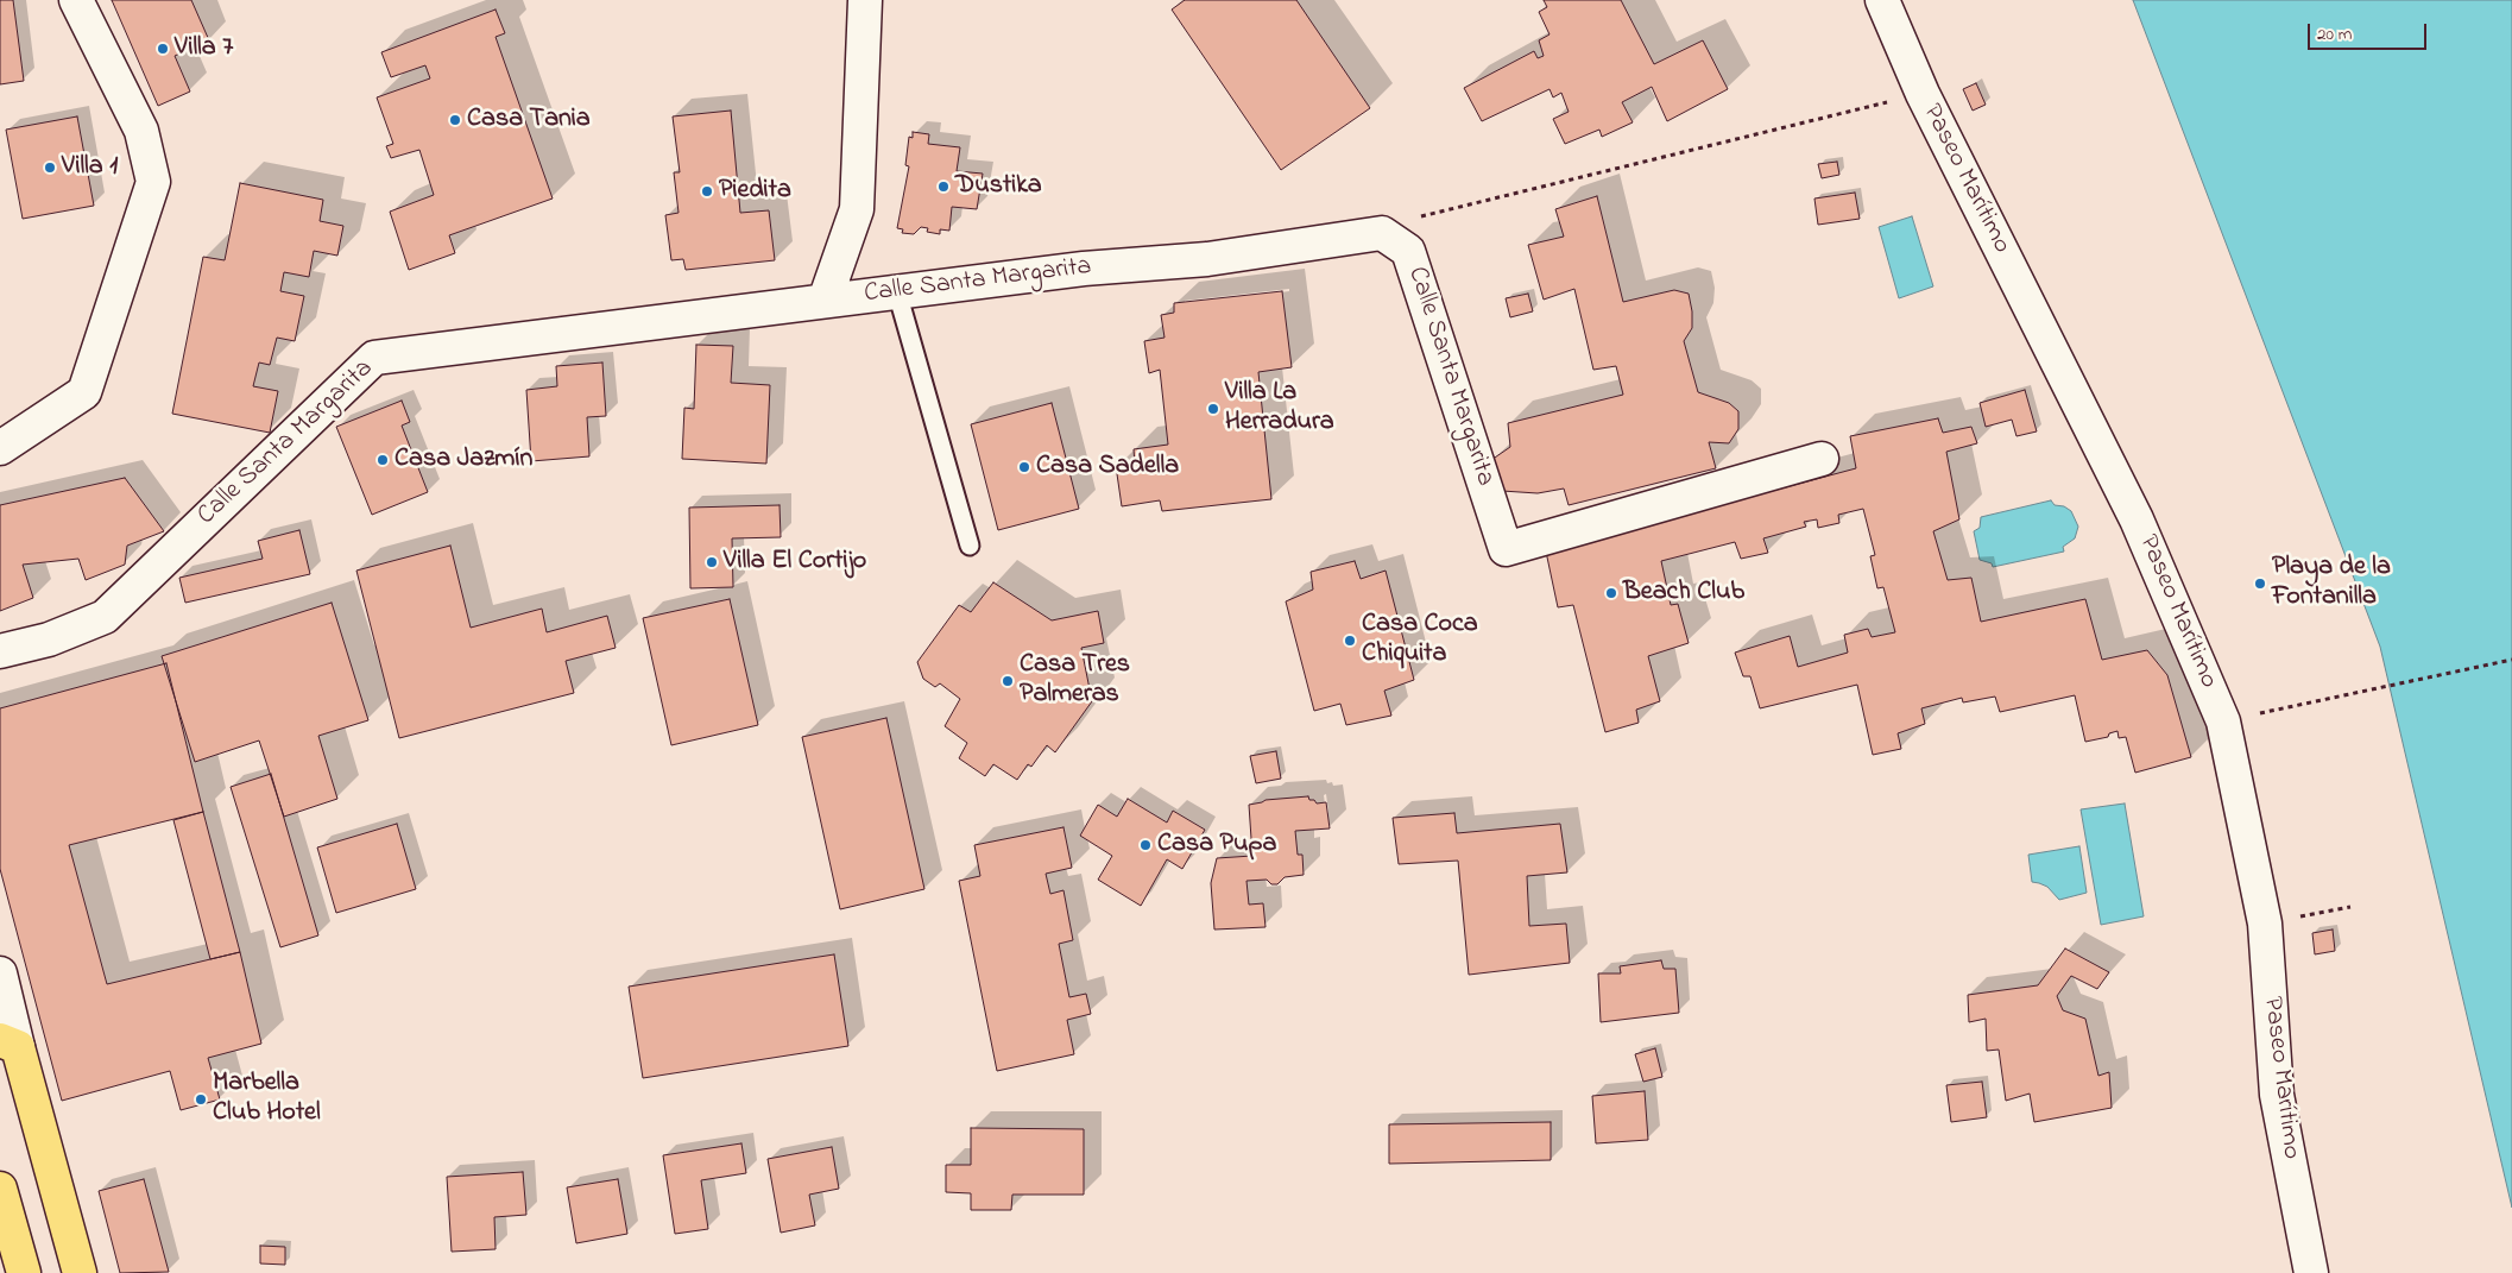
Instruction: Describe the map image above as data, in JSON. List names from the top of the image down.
{
  "streets": {
    "street": ["Paseo Marítimo", "Calle Santa Margarita"]
  },
  "places": [
    "Villa 7",
    "Casa Tania",
    "Villa 1",
    "Dustika",
    "Piedita",
    "Villa La Herradura",
    "Casa Jazmín",
    "Casa Sadella",
    "Villa El Cortijo",
    "Playa de la Fontanilla",
    "Beach Club",
    "Casa Coca Chiquita",
    "Casa Tres Palmeras",
    "Casa Pupa",
    "Marbella Club Hotel"
  ],
  "scale_bar": "20 m"
}
